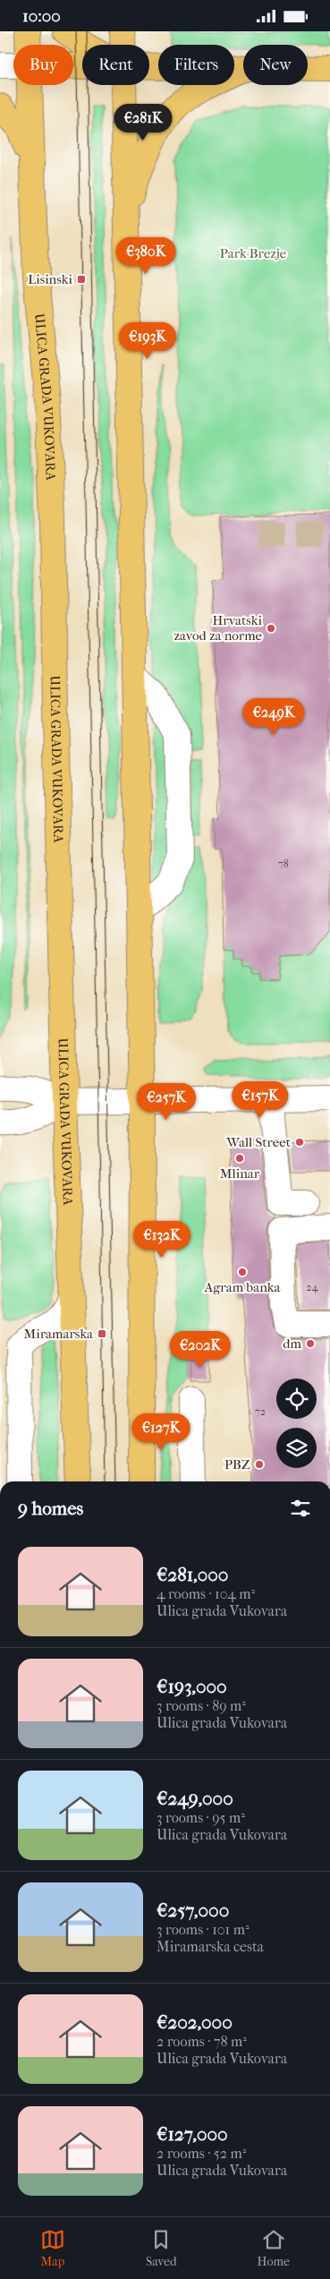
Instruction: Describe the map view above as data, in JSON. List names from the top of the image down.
{
  "streets": {
    "main road": ["ULICA GRADA VUKOVARA"]
  },
  "parks": ["Park Brezje"],
  "places": {
    "transit": ["Lisinski", "Miramarska"],
    "other": [
      "Hrvatski zavod za norme",
      "Wall Street",
      "Mlinar",
      "Agram banka",
      "dm",
      "PBZ"
    ]
  },
  "house_numbers": ["78", "24", "72"],
  "page": {
    "status": "10:00",
    "chip": [
      "Buy",
      "Rent",
      "Filters",
      "New"
    ],
    "price": [
      "€281K",
      "€380K",
      "€193K",
      "€249K",
      "€157K",
      "€257K",
      "€132K",
      "€202K",
      "€127K"
    ],
    "heading": "9 homes",
    "list": [
      {
        "name": "€281,000",
        "note": "4 rooms · 104 m² · Ulica grada Vukovara"
      },
      {
        "name": "€193,000",
        "note": "3 rooms · 89 m² · Ulica grada Vukovara"
      },
      {
        "name": "€249,000",
        "note": "3 rooms · 95 m² · Ulica grada Vukovara"
      },
      {
        "name": "€257,000",
        "note": "3 rooms · 101 m² · Miramarska cesta"
      },
      {
        "name": "€202,000",
        "note": "2 rooms · 78 m² · Ulica grada Vukovara"
      },
      {
        "name": "€127,000",
        "note": "2 rooms · 52 m² · Ulica grada Vukovara"
      }
    ],
    "tabs": ["Map", "Saved", "Home"]
  }
}
